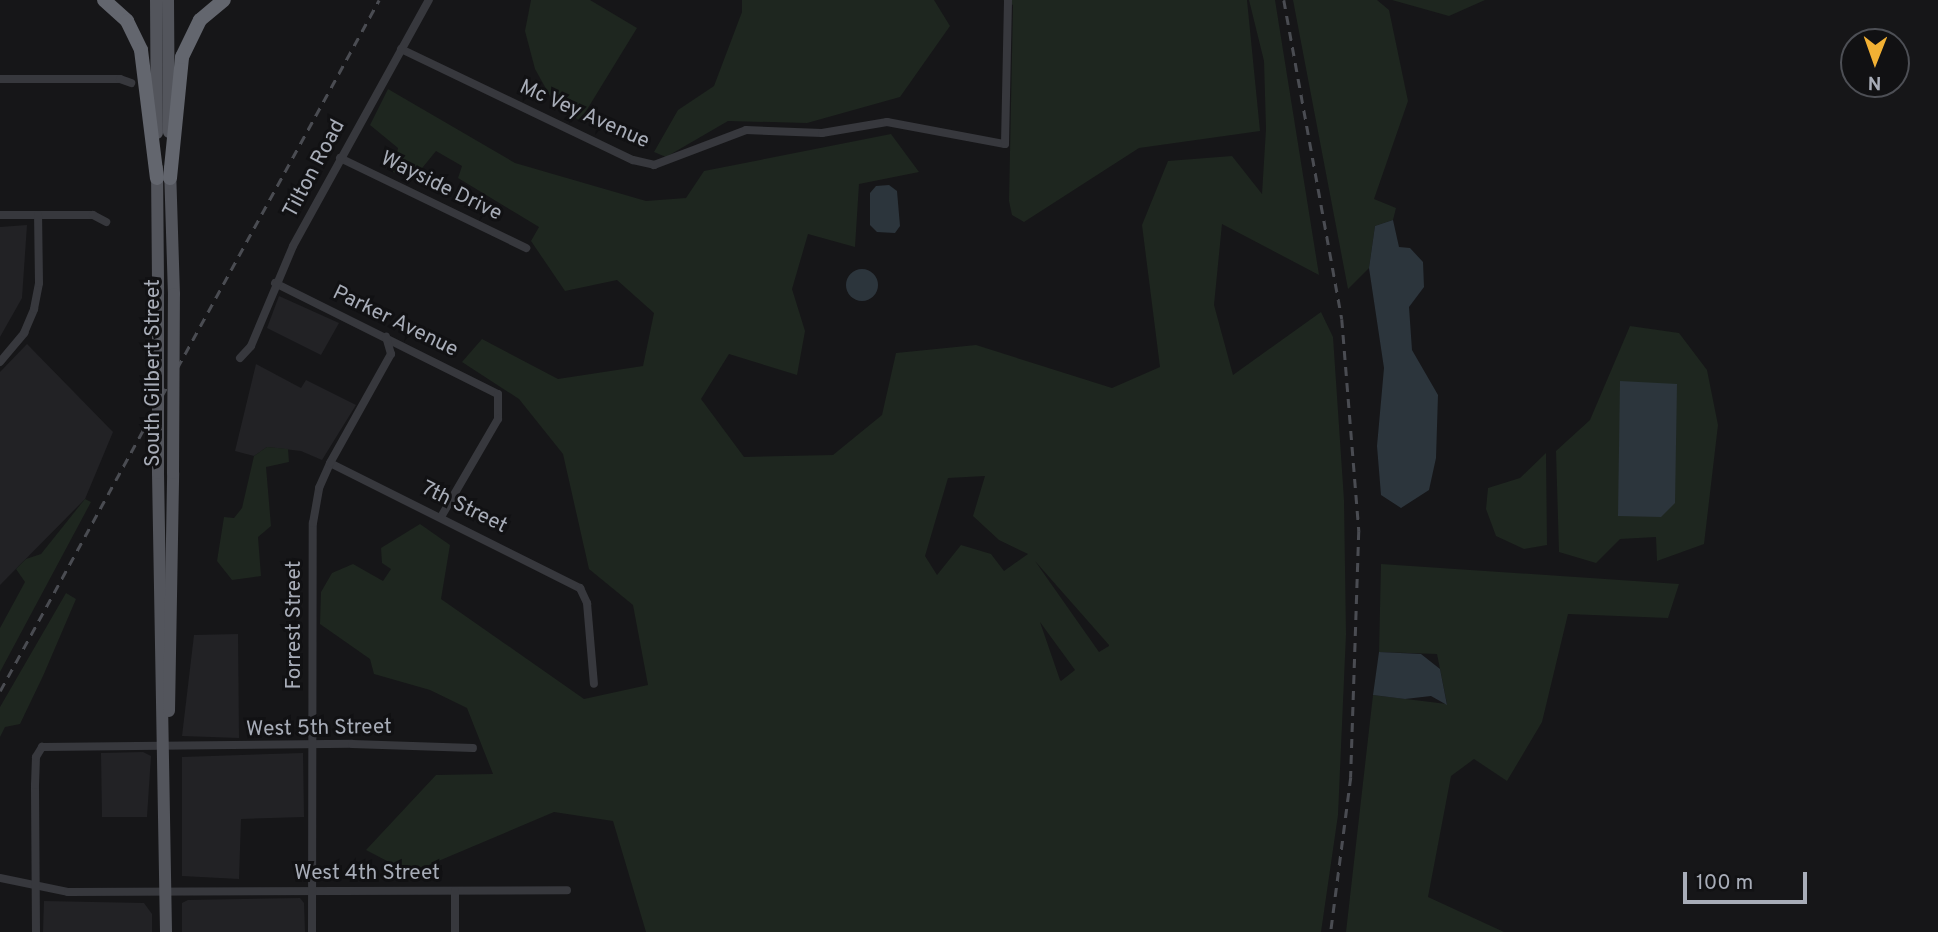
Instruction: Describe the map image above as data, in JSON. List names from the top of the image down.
{
  "streets": {
    "main road": ["South Gilbert Street"],
    "street": [
      "Mc Vey Avenue",
      "Tilton Road",
      "Wayside Drive",
      "Parker Avenue",
      "7th Street",
      "Forrest Street",
      "West 5th Street",
      "West 4th Street"
    ]
  },
  "crossings": [
    ["Mc Vey Avenue", "Tilton Road"],
    ["Tilton Road", "Wayside Drive"],
    ["Tilton Road", "Parker Avenue"],
    ["Parker Avenue", "7th Street"],
    ["Parker Avenue", "Forrest Street"],
    ["South Gilbert Street", "West 5th Street"],
    ["South Gilbert Street", "West 4th Street"],
    ["7th Street", "Forrest Street"],
    ["Forrest Street", "West 5th Street"],
    ["Forrest Street", "West 4th Street"],
    ["West 5th Street", "West 4th Street"]
  ],
  "scale_bar": "100 m",
  "north": "bottom"
}
